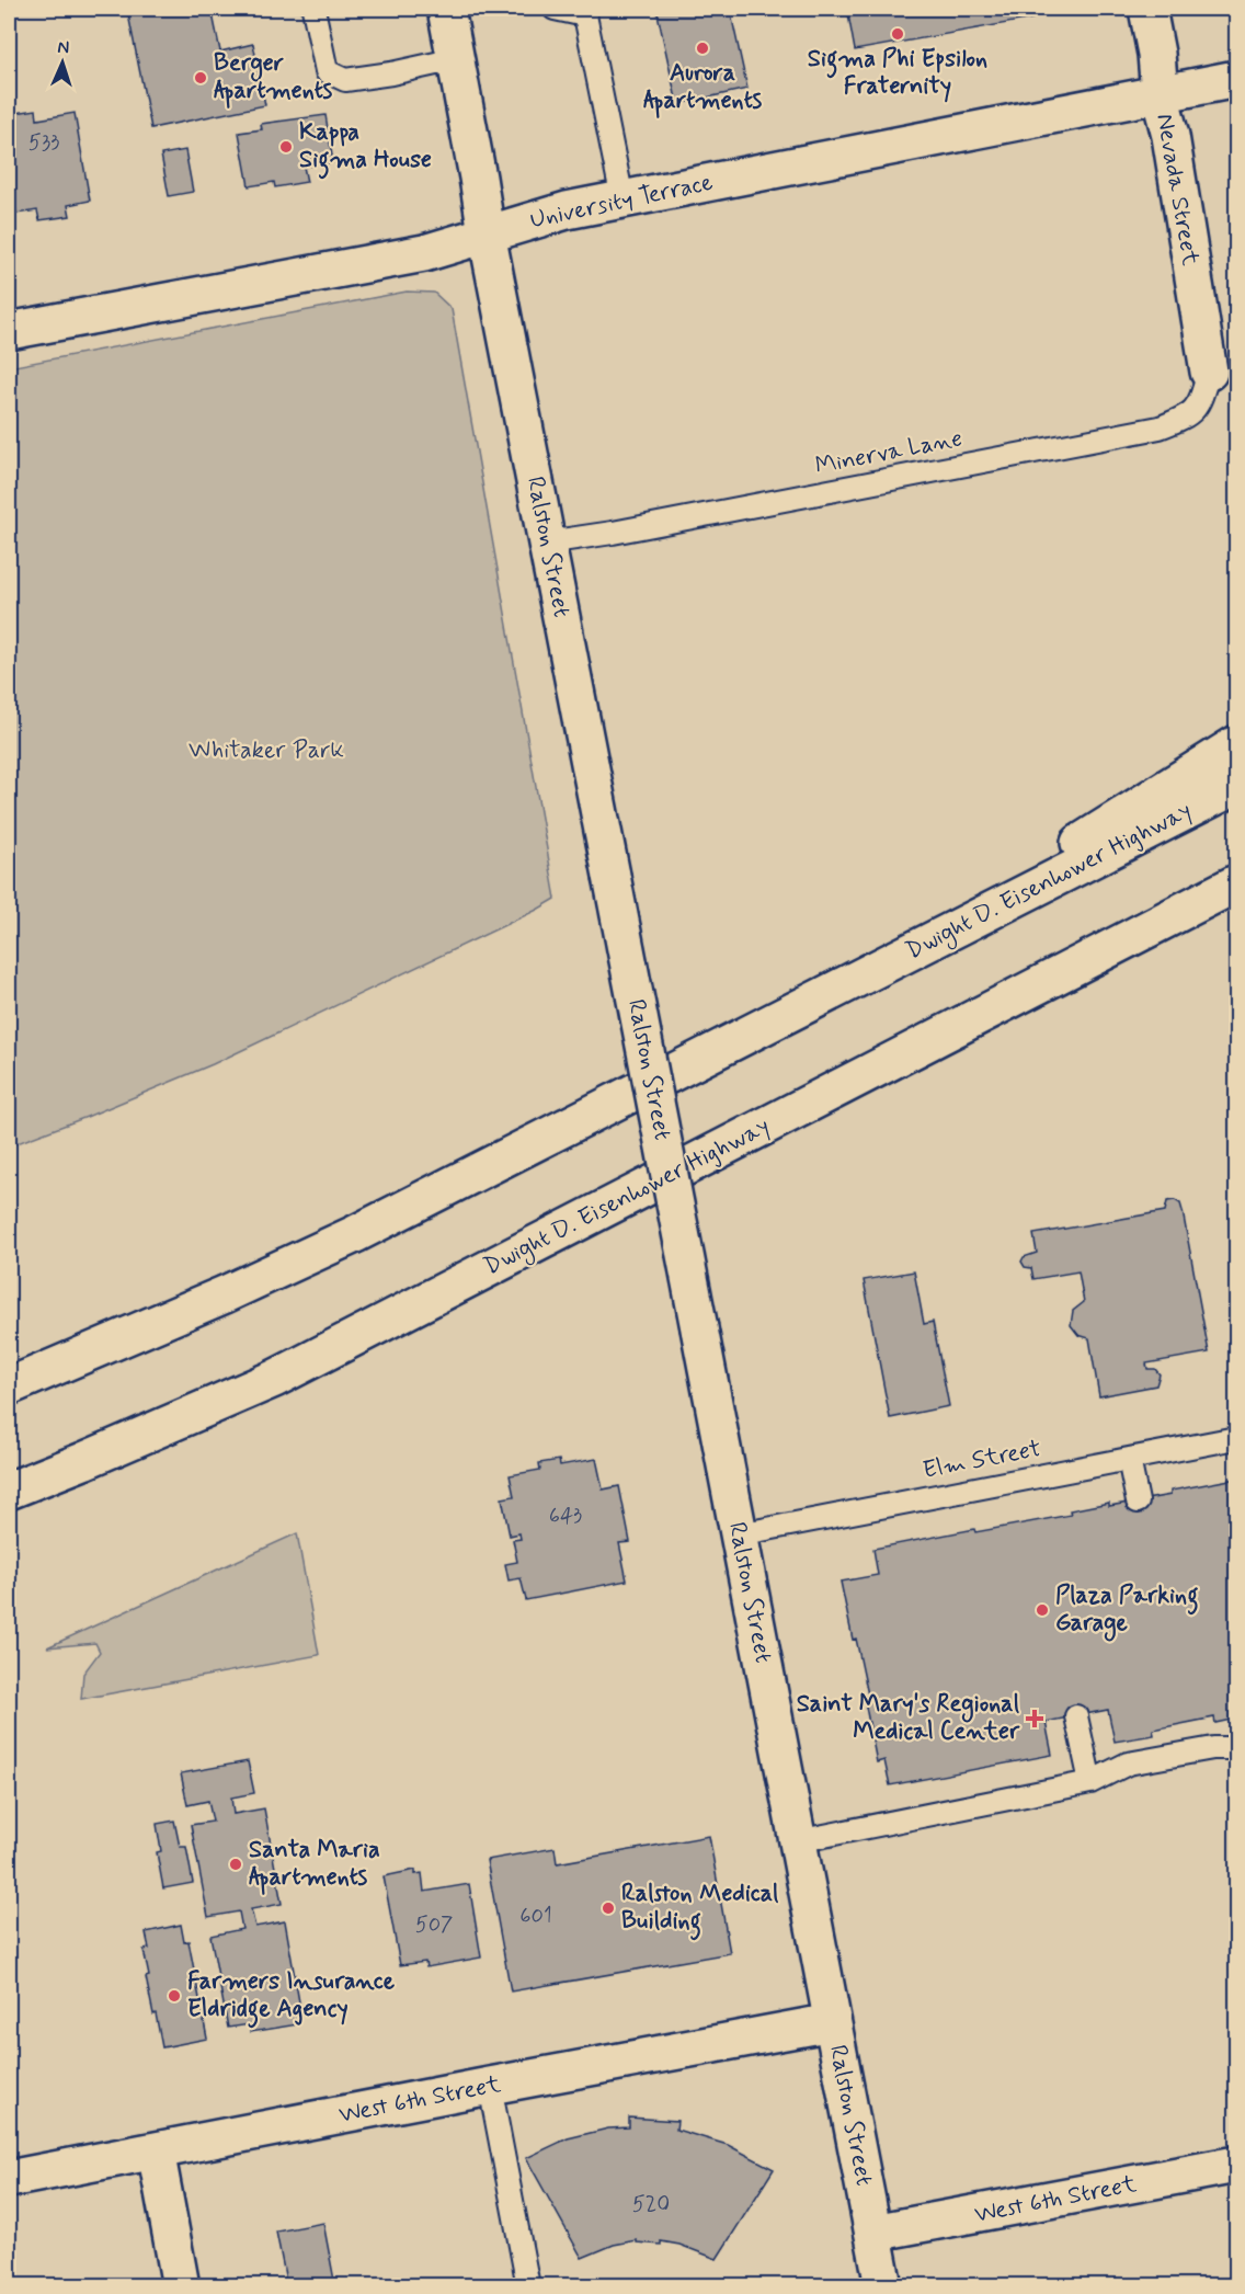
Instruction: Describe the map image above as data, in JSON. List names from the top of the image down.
{
  "streets": {
    "main road": [
      "Nevada Street",
      "University Terrace",
      "Ralston Street",
      "Dwight D. Eisenhower Highway",
      "West 6th Street"
    ],
    "lane": ["Minerva Lane", "Elm Street"]
  },
  "crossings": [
    ["Nevada Street", "University Terrace"],
    ["Nevada Street", "Minerva Lane"],
    ["University Terrace", "Ralston Street"],
    ["Minerva Lane", "Ralston Street"],
    ["Ralston Street", "Elm Street"],
    ["Ralston Street", "West 6th Street"]
  ],
  "parks": ["Whitaker Park"],
  "places": {
    "other": [
      "Sigma Phi Epsilon Fraternity",
      "Aurora Apartments",
      "Berger Apartments",
      "Kappa Sigma House",
      "Plaza Parking Garage",
      "Santa Maria Apartments",
      "Ralston Medical Building",
      "Farmers Insurance Eldridge Agency"
    ],
    "health": ["Saint Mary's Regional Medical Center"]
  },
  "house_numbers": [
    "533",
    "643",
    "601",
    "507",
    "520"
  ],
  "north": "top"
}
